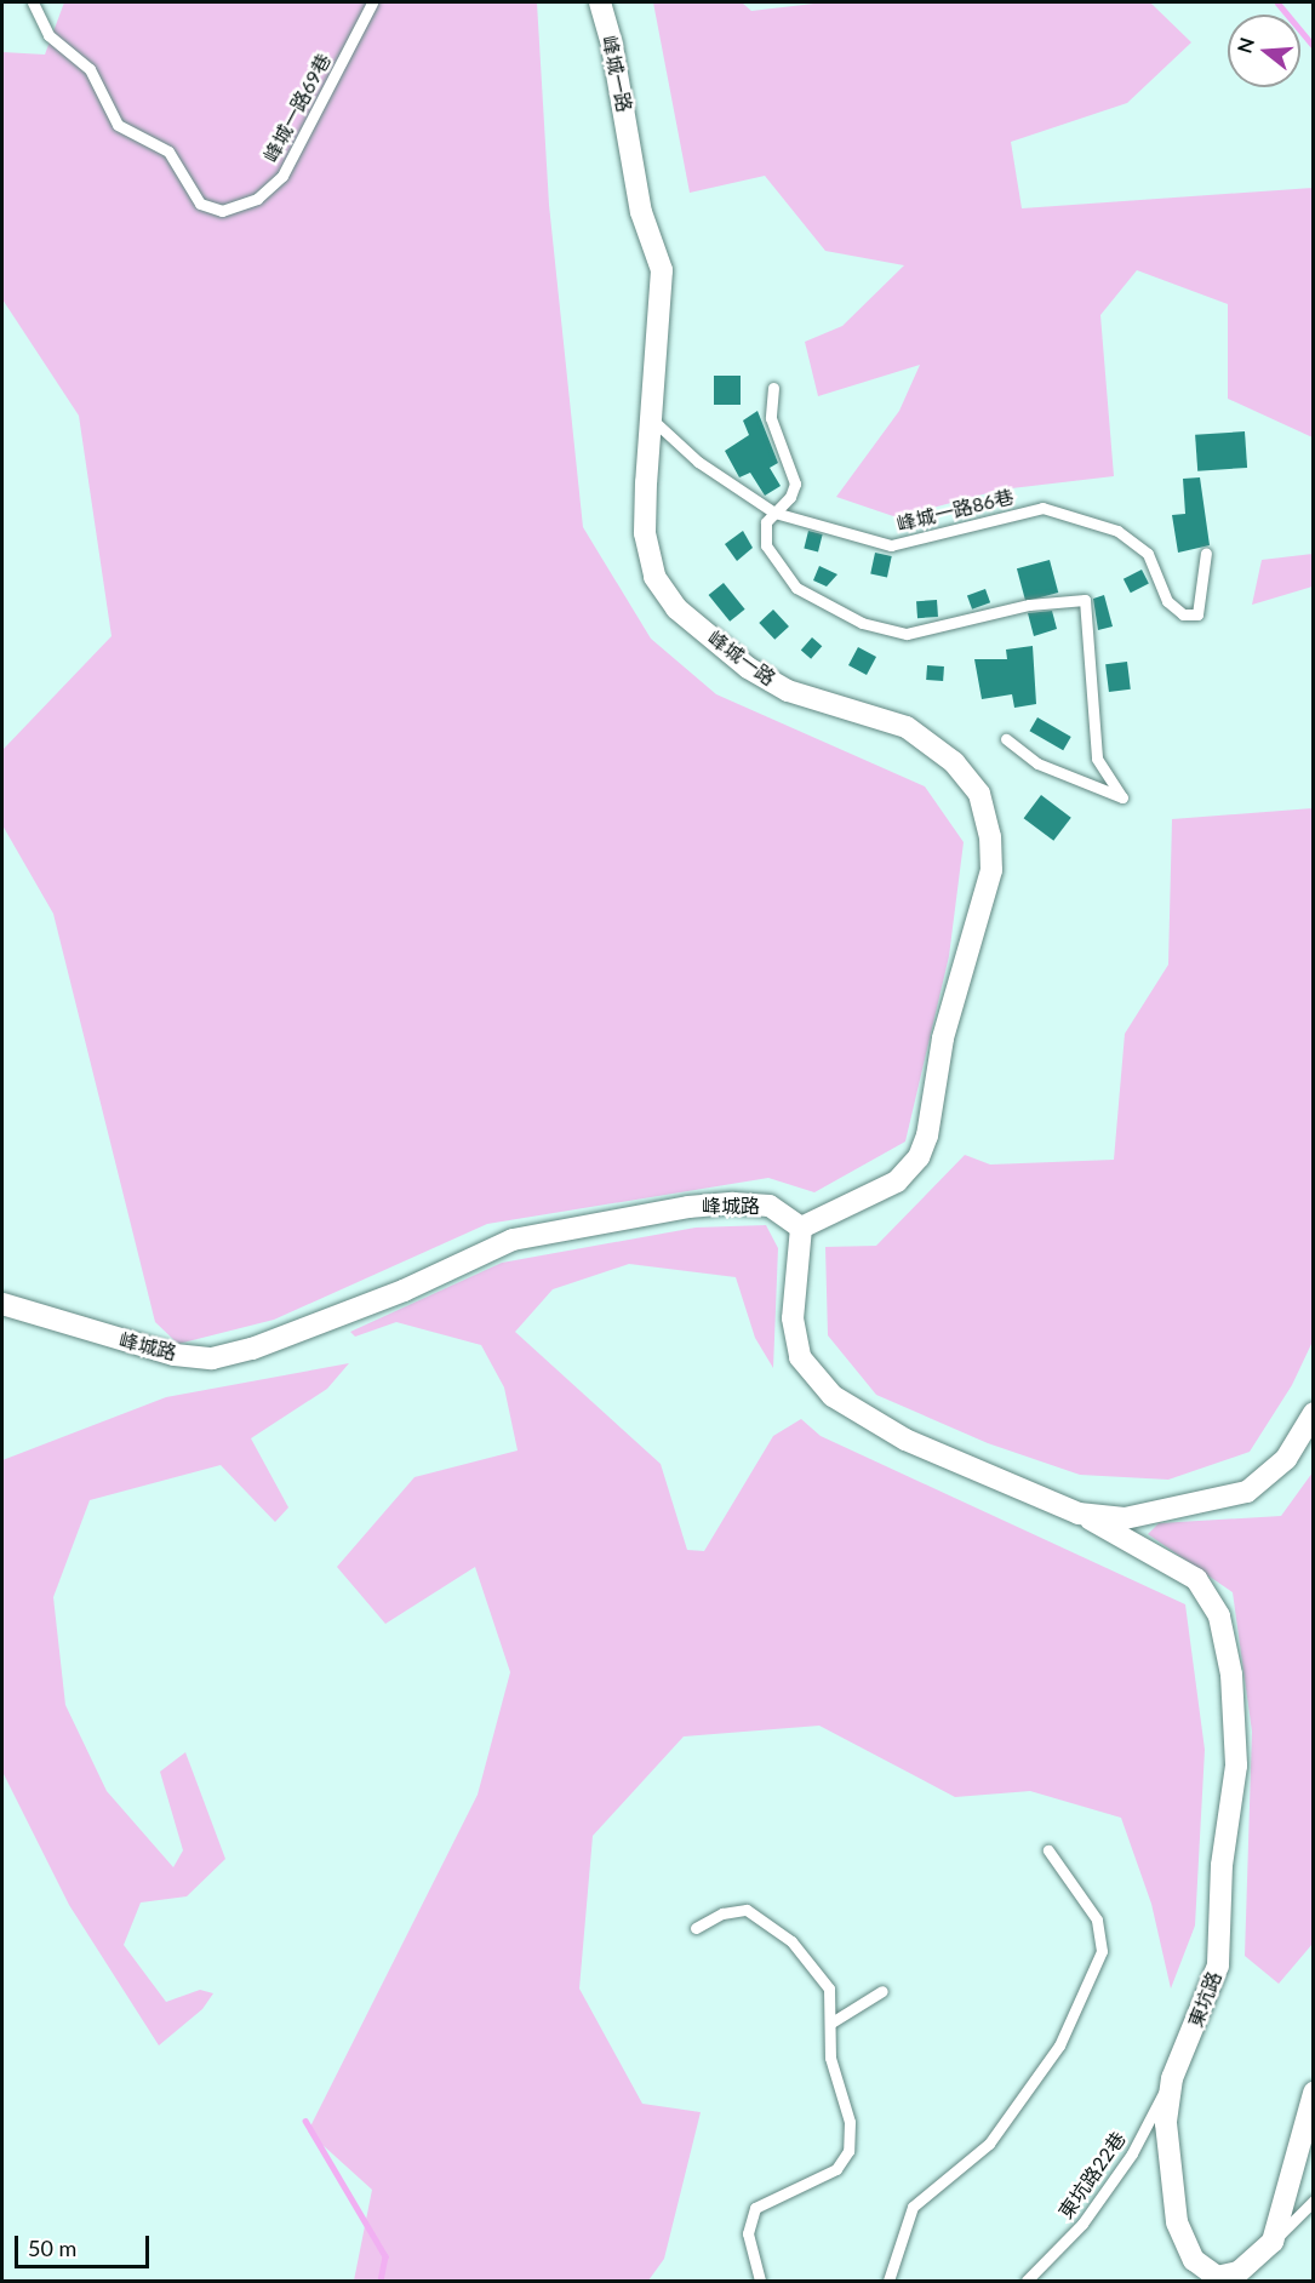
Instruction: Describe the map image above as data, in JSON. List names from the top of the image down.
{
  "streets": {
    "street": ["峰城一路", "峰城路", "東坑路"],
    "lane": ["峰城一路69巷", "峰城一路86巷", "東坑路22巷"]
  },
  "crossings": [
    ["峰城一路", "峰城一路86巷"],
    ["峰城一路", "峰城路"],
    ["東坑路", "東坑路22巷"]
  ],
  "scale_bar": "50 m",
  "north": "left"
}
